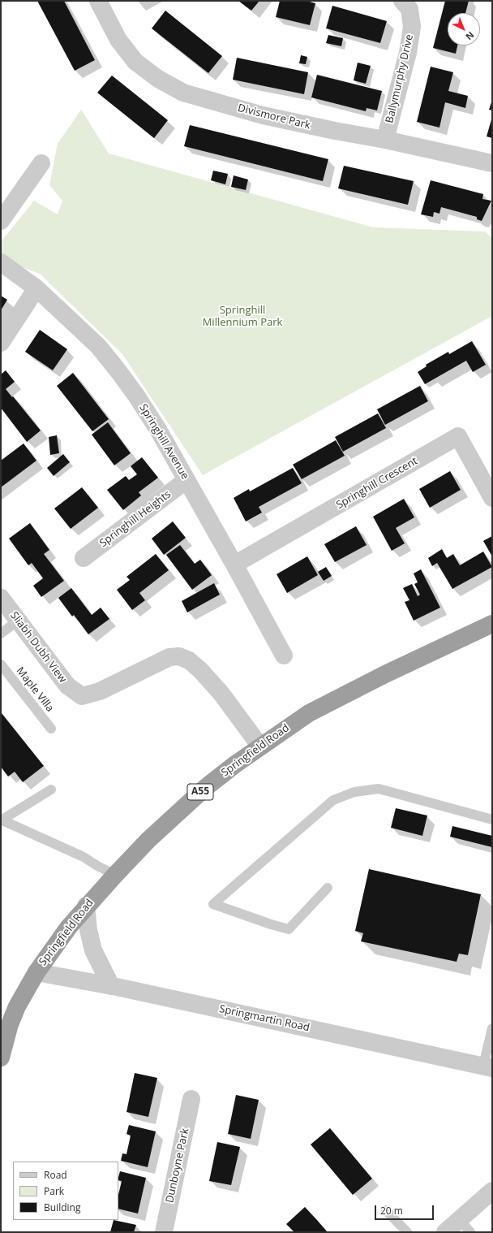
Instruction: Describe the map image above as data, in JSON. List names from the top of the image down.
{
  "streets": {
    "highway": ["Springfield Road", "A55"],
    "street": [
      "Ballymurphy Drive",
      "Divismore Park",
      "Springhill Avenue",
      "Springhill Crescent",
      "Springhill Heights",
      "Sliabh Dubh View",
      "Springmartin Road",
      "Dunboyne Park"
    ],
    "lane": ["Maple Villa"]
  },
  "crossings": [
    ["Ballymurphy Drive", "Divismore Park"],
    ["Springhill Avenue", "Springhill Crescent"],
    ["Springhill Avenue", "Springhill Heights"],
    ["Sliabh Dubh View", "Springfield Road"],
    ["Springfield Road", "Springmartin Road"]
  ],
  "parks": ["Springhill Millennium Park"],
  "legend": ["Road", "Park", "Building"],
  "scale_bar": "20 m",
  "north": "bottom right"
}
